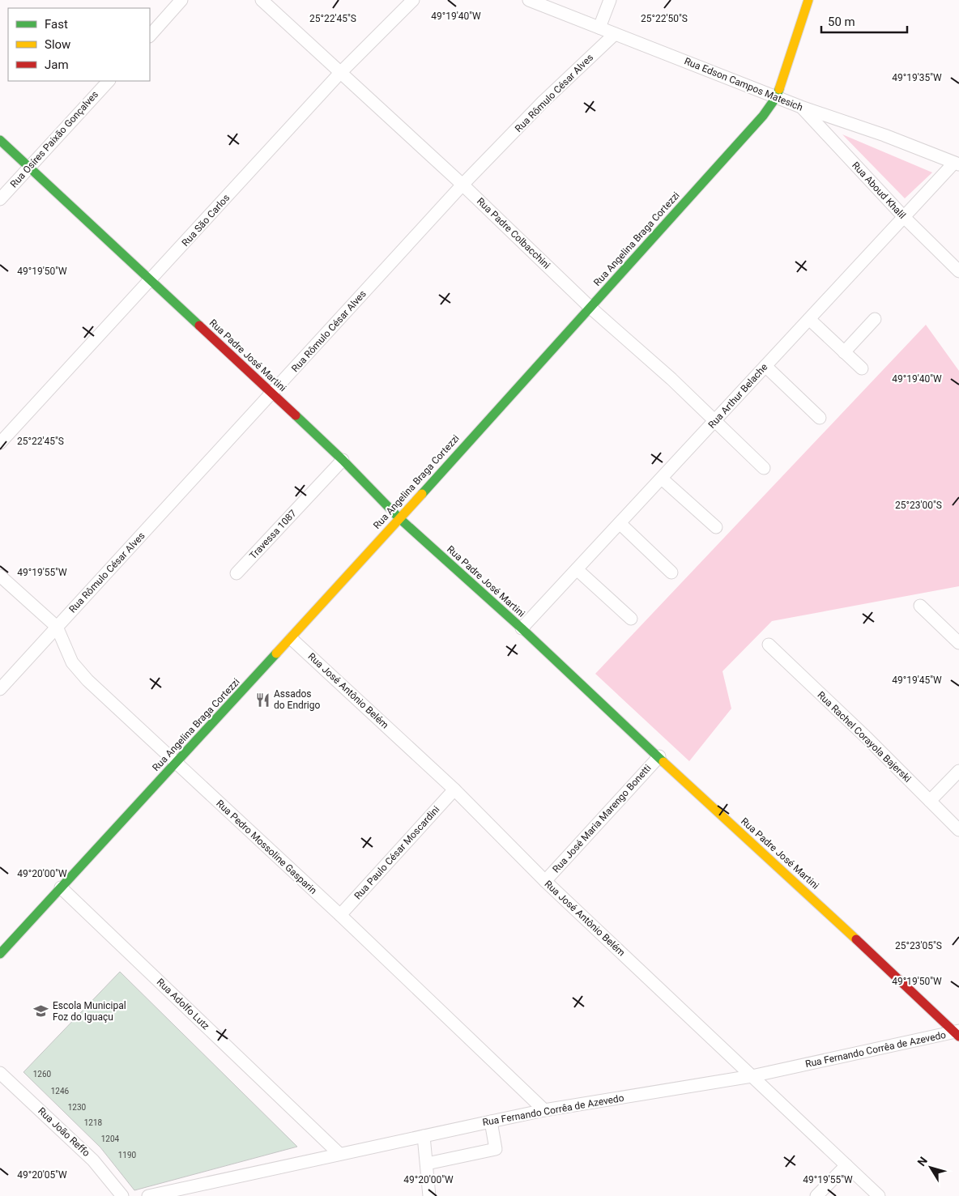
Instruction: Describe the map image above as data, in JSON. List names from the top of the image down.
{
  "streets": {
    "street": [
      "Rua Edson Campos Matesich",
      "Rua Rômulo César Alves",
      "Rua Osíres Paixão Gonçalves",
      "Rua Aboud Khalil",
      "Rua São Carlos",
      "Rua Padre Colbacchini",
      "Rua Angelina Braga Cortezzi",
      "Rua Padre José Martini",
      "Rua Arthur Belache",
      "Travessa 1087",
      "Rua José Antônio Belém",
      "Rua Rachel Corayola Bajerski",
      "Rua José Maria Marengo Bonetti",
      "Rua Pedro Mossoline Gasparin",
      "Rua Paulo César Moscardini",
      "Rua Adolfo Lutz",
      "Rua Fernando Corrêa de Azevedo",
      "Rua João Reffo"
    ]
  },
  "crossings": [
    ["Rua Edson Campos Matesich", "Rua Rômulo César Alves"],
    ["Rua Edson Campos Matesich", "Rua Aboud Khalil"],
    ["Rua Edson Campos Matesich", "Rua Angelina Braga Cortezzi"],
    ["Rua Edson Campos Matesich", "Rua Arthur Belache"],
    ["Rua Rômulo César Alves", "Rua Padre Colbacchini"],
    ["Rua Rômulo César Alves", "Rua Padre José Martini"],
    ["Rua Rômulo César Alves", "Rua Pedro Mossoline Gasparin"],
    ["Rua Osíres Paixão Gonçalves", "Rua Padre José Martini"],
    ["Rua Aboud Khalil", "Rua Arthur Belache"],
    ["Rua São Carlos", "Rua Padre Colbacchini"],
    ["Rua São Carlos", "Rua Padre José Martini"],
    ["Rua Padre Colbacchini", "Rua Angelina Braga Cortezzi"],
    ["Rua Padre Colbacchini", "Rua Arthur Belache"],
    ["Rua Angelina Braga Cortezzi", "Rua Padre José Martini"],
    ["Rua Angelina Braga Cortezzi", "Rua José Antônio Belém"],
    ["Rua Angelina Braga Cortezzi", "Rua Pedro Mossoline Gasparin"],
    ["Rua Angelina Braga Cortezzi", "Rua Adolfo Lutz"],
    ["Rua Padre José Martini", "Rua Arthur Belache"],
    ["Rua Padre José Martini", "Travessa 1087"],
    ["Rua Padre José Martini", "Rua José Maria Marengo Bonetti"],
    ["Rua Padre José Martini", "Rua Fernando Corrêa de Azevedo"],
    ["Rua José Antônio Belém", "Rua José Maria Marengo Bonetti"],
    ["Rua José Antônio Belém", "Rua Paulo César Moscardini"],
    ["Rua José Antônio Belém", "Rua Fernando Corrêa de Azevedo"],
    ["Rua Pedro Mossoline Gasparin", "Rua Paulo César Moscardini"],
    ["Rua Pedro Mossoline Gasparin", "Rua Fernando Corrêa de Azevedo"],
    ["Rua Adolfo Lutz", "Rua Fernando Corrêa de Azevedo"]
  ],
  "places": {
    "restaurant": ["Assados do Endrigo"],
    "school or university": ["Escola Municipal Foz do Iguaçu"]
  },
  "house_numbers": [
    "1260",
    "1246",
    "1230",
    "1218",
    "1204",
    "1190"
  ],
  "legend": ["Fast", "Slow", "Jam"],
  "scale_bar": "50 m",
  "north": "top left",
  "coordinates": [
    "49°19'40\"W",
    "25°22'45\"S",
    "25°22'50\"S",
    "49°19'35\"W",
    "49°19'50\"W",
    "25°23'00\"S",
    "49°19'55\"W",
    "49°19'45\"W",
    "49°20'00\"W",
    "25°23'05\"S",
    "49°20'05\"W"
  ]
}
